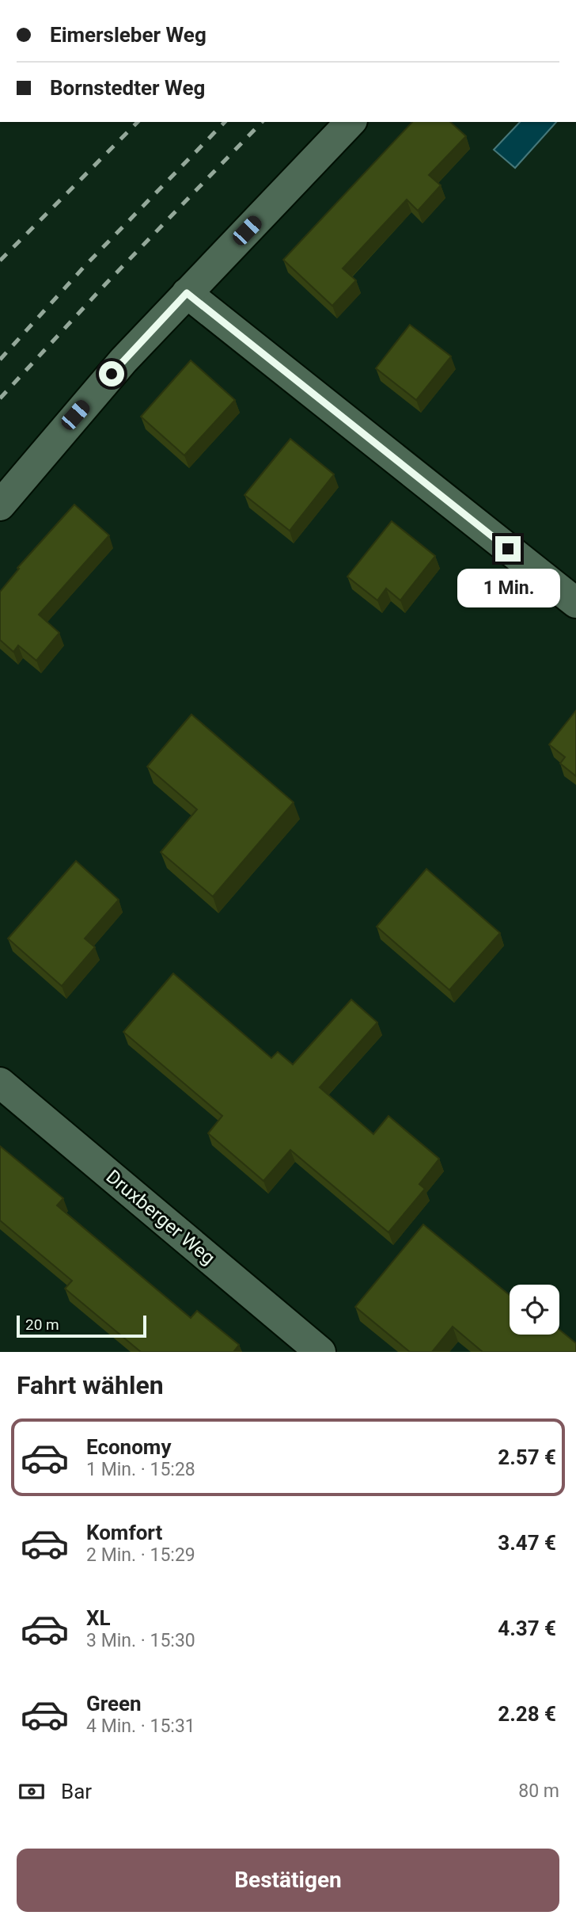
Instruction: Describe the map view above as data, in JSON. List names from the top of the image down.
{
  "streets": {
    "street": ["Druxberger Weg"]
  },
  "scale_bar": "20 m",
  "page": {
    "banner": ["Eimersleber Weg", "Bornstedter Weg"],
    "bubble": "1 Min.",
    "scale": "20 m",
    "heading": "Fahrt wählen",
    "list": [
      {
        "name": "Economy",
        "note": "1 Min. · 15:28",
        "value": "2.57 €"
      },
      {
        "name": "Komfort",
        "note": "2 Min. · 15:29",
        "value": "3.47 €"
      },
      {
        "name": "XL",
        "note": "3 Min. · 15:30",
        "value": "4.37 €"
      },
      {
        "name": "Green",
        "note": "4 Min. · 15:31",
        "value": "2.28 €"
      }
    ],
    "pay": ["Bar", "80 m"],
    "buttons": "Bestätigen"
  }
}
